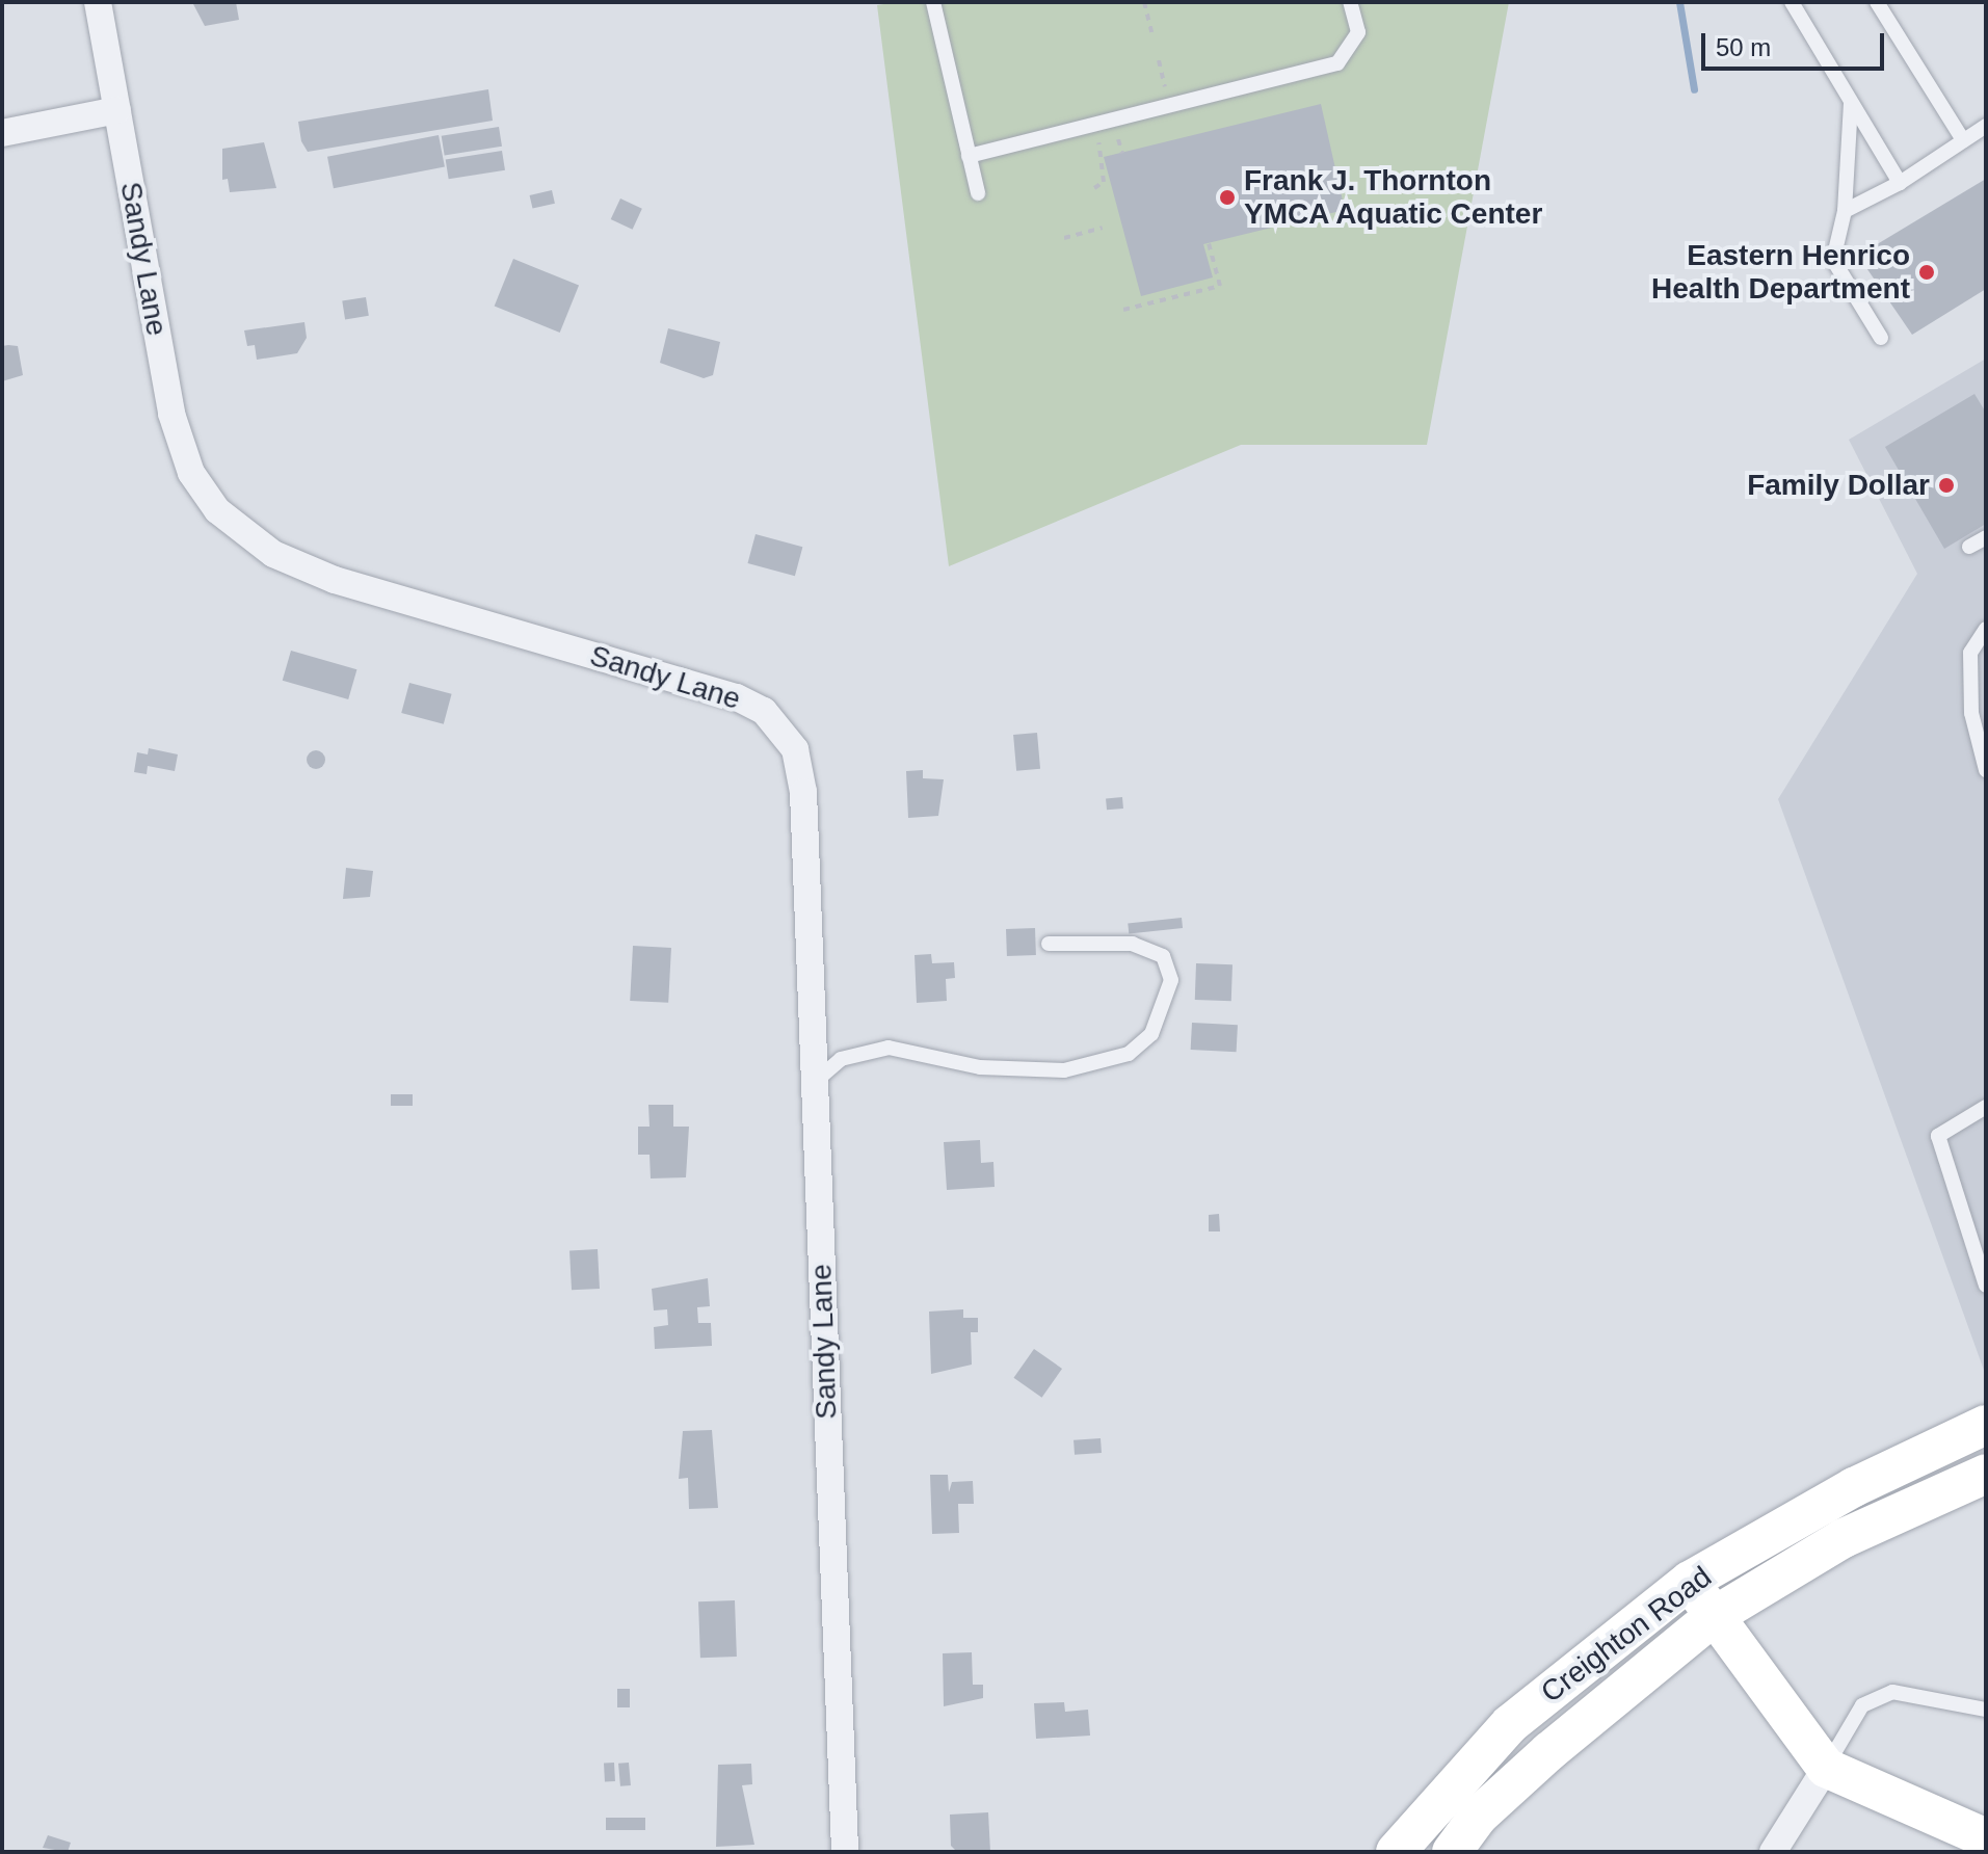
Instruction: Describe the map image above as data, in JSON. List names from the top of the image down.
{
  "streets": {
    "main road": ["Creighton Road"],
    "street": ["Sandy Lane"]
  },
  "places": ["Frank J. Thornton YMCA Aquatic Center", "Eastern Henrico Health Department", "Family Dollar"],
  "scale_bar": "50 m"
}
